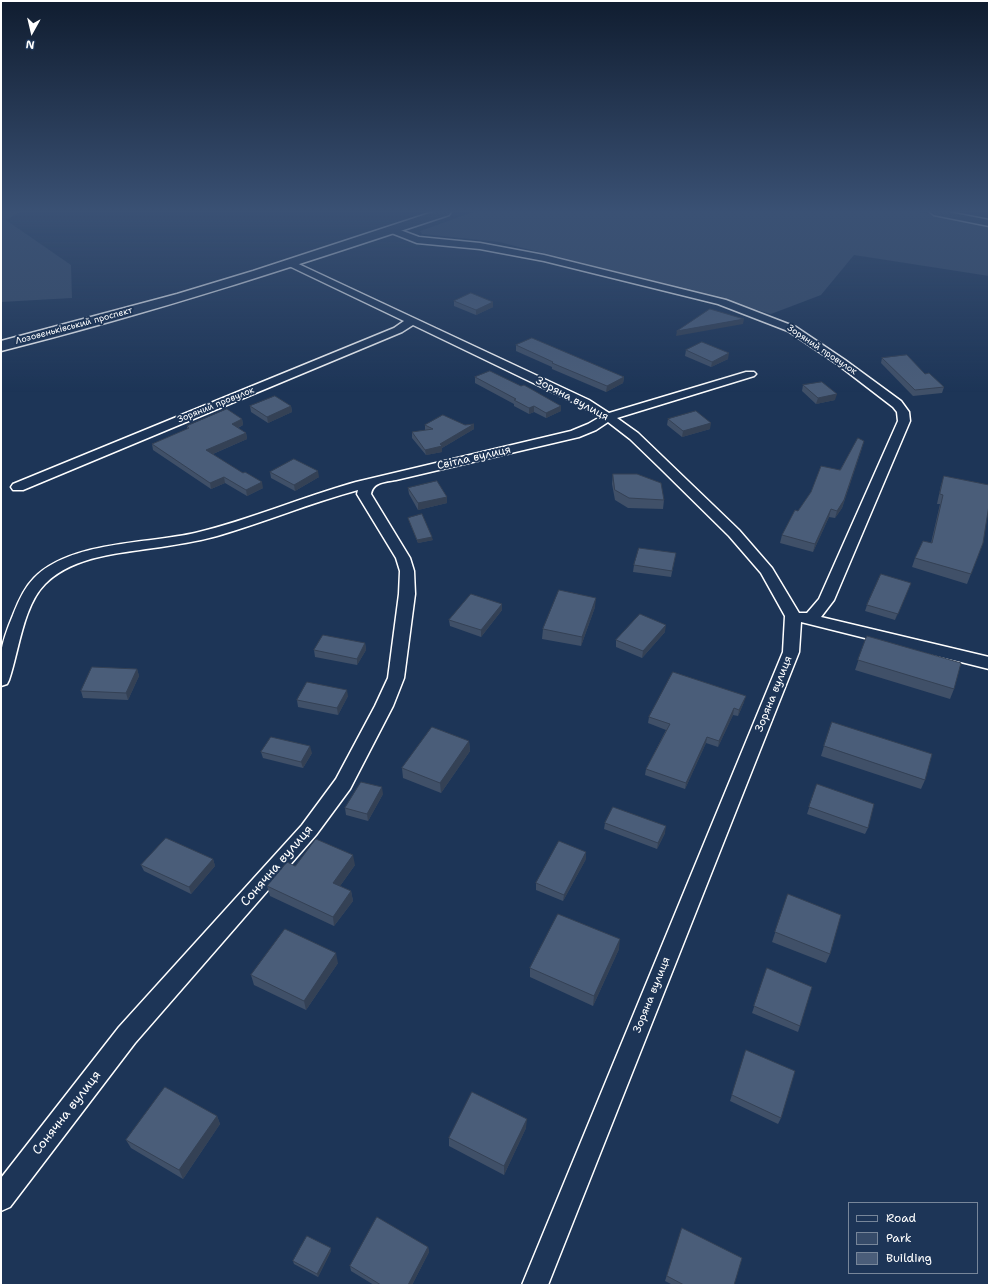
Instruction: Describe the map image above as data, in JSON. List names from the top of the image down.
{
  "streets": {
    "highway": ["Лозовеньківський проспект"],
    "street": [
      "Зоряний провулок",
      "Зоряна вулиця",
      "Світла вулиця",
      "Сонячна вулиця"
    ]
  },
  "crossings": [
    ["Зоряний провулок", "Зоряна вулиця"],
    ["Зоряна вулиця", "Світла вулиця"],
    ["Світла вулиця", "Сонячна вулиця"]
  ],
  "legend": ["Road", "Park", "Building"],
  "north": "bottom"
}
